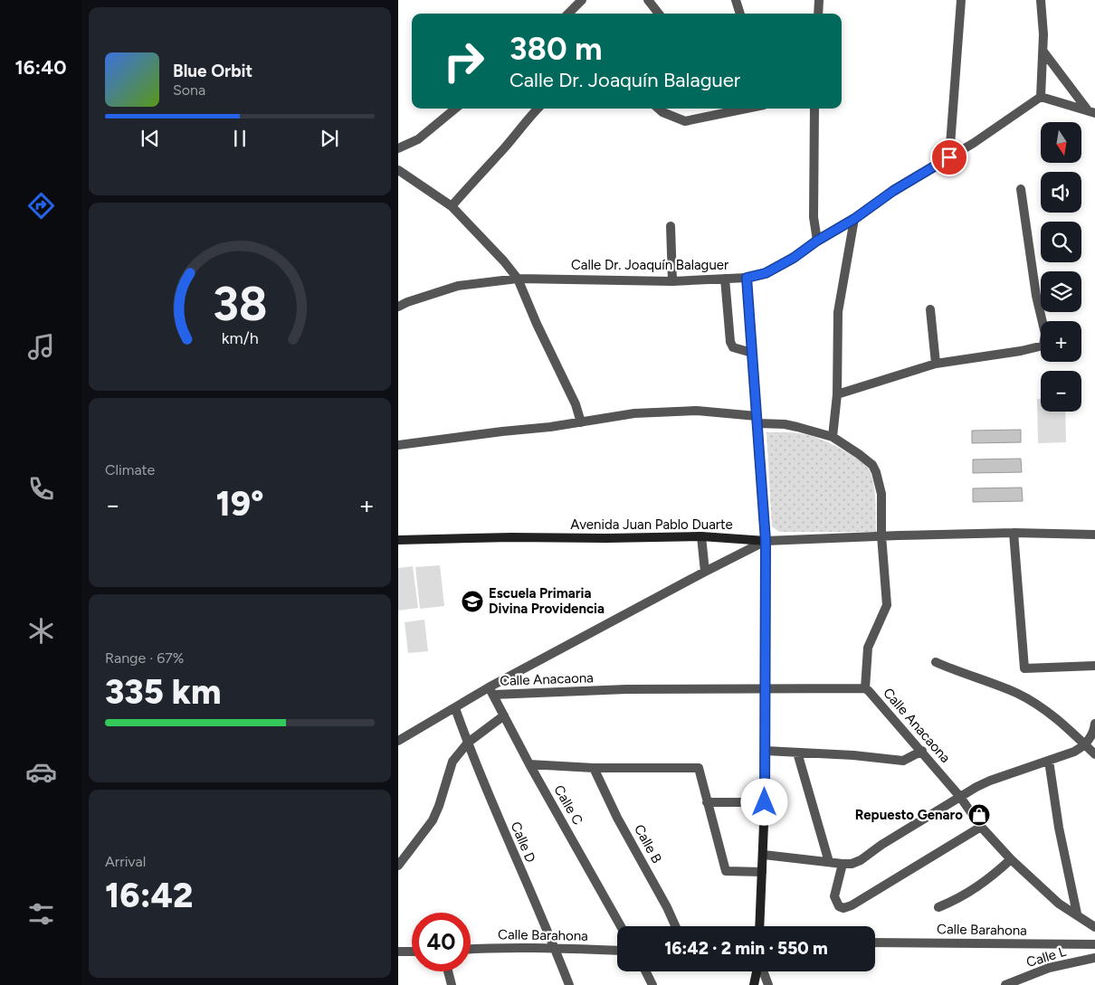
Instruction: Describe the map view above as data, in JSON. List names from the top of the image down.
{
  "streets": {
    "street": [
      "Calle Dr. Joaquín Balaguer",
      "Avenida Juan Pablo Duarte",
      "Calle Anacaona",
      "Calle C",
      "Calle D",
      "Calle B",
      "Calle Barahona",
      "Calle L"
    ]
  },
  "crossings": [
    ["Calle Anacaona", "Calle C"],
    ["Calle D", "Calle Barahona"]
  ],
  "places": {
    "school or university": ["Escuela Primaria Divina Providencia"],
    "shop": ["Repuesto Genaro"]
  },
  "north": "bottom",
  "page": {
    "tabs": "16:40",
    "turn": ["380 m", "Calle Dr. Joaquín Balaguer"],
    "song": ["Blue Orbit", "Sona"],
    "map_buttons": ["+", "−"],
    "tile": [
      "Climate",
      ["Range · 67%", "335 km"],
      ["Arrival", "16:42"]
    ],
    "heat": ["−", "19°", "+"],
    "limit": "40",
    "trip": "16:42 · 2 min · 550 m",
    "gauge": ["38", "km/h"]
  }
}
